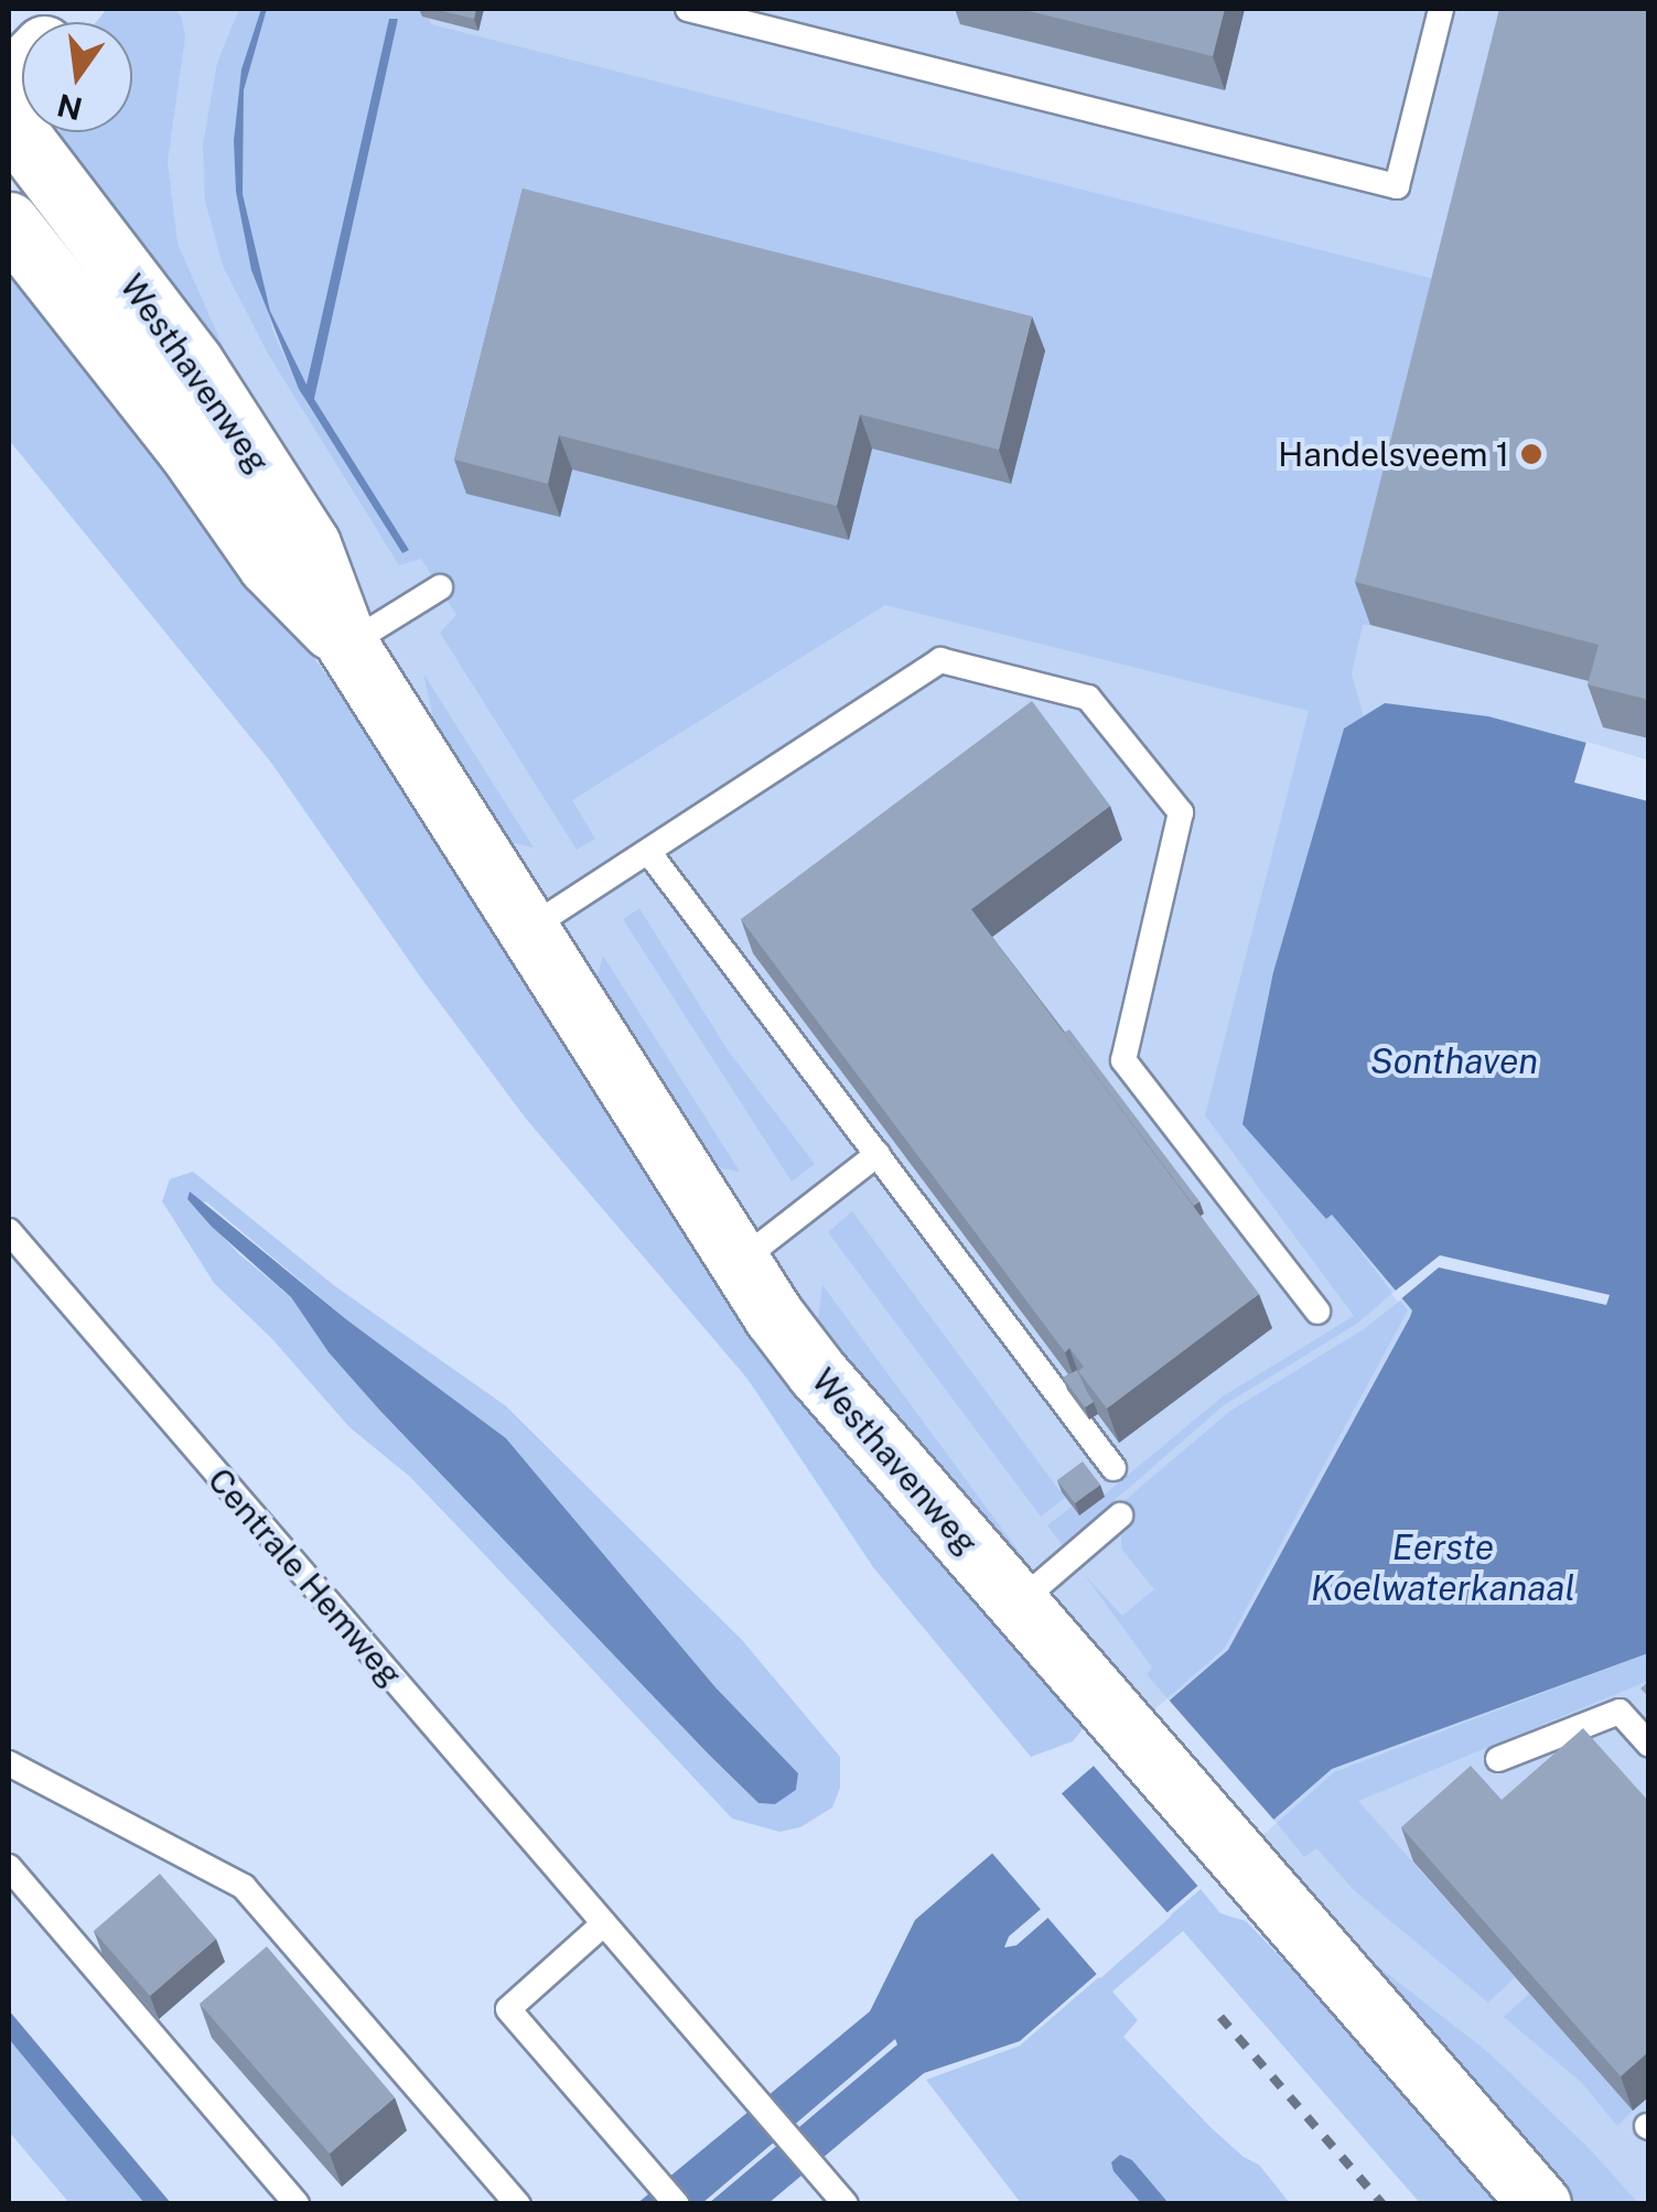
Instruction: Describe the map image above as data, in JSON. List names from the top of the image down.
{
  "streets": {
    "street": ["Westhavenweg"],
    "lane": ["Centrale Hemweg"]
  },
  "water": ["Sonthaven", "Eerste Koelwaterkanaal"],
  "places": ["Handelsveem 1"],
  "north": "bottom"
}
